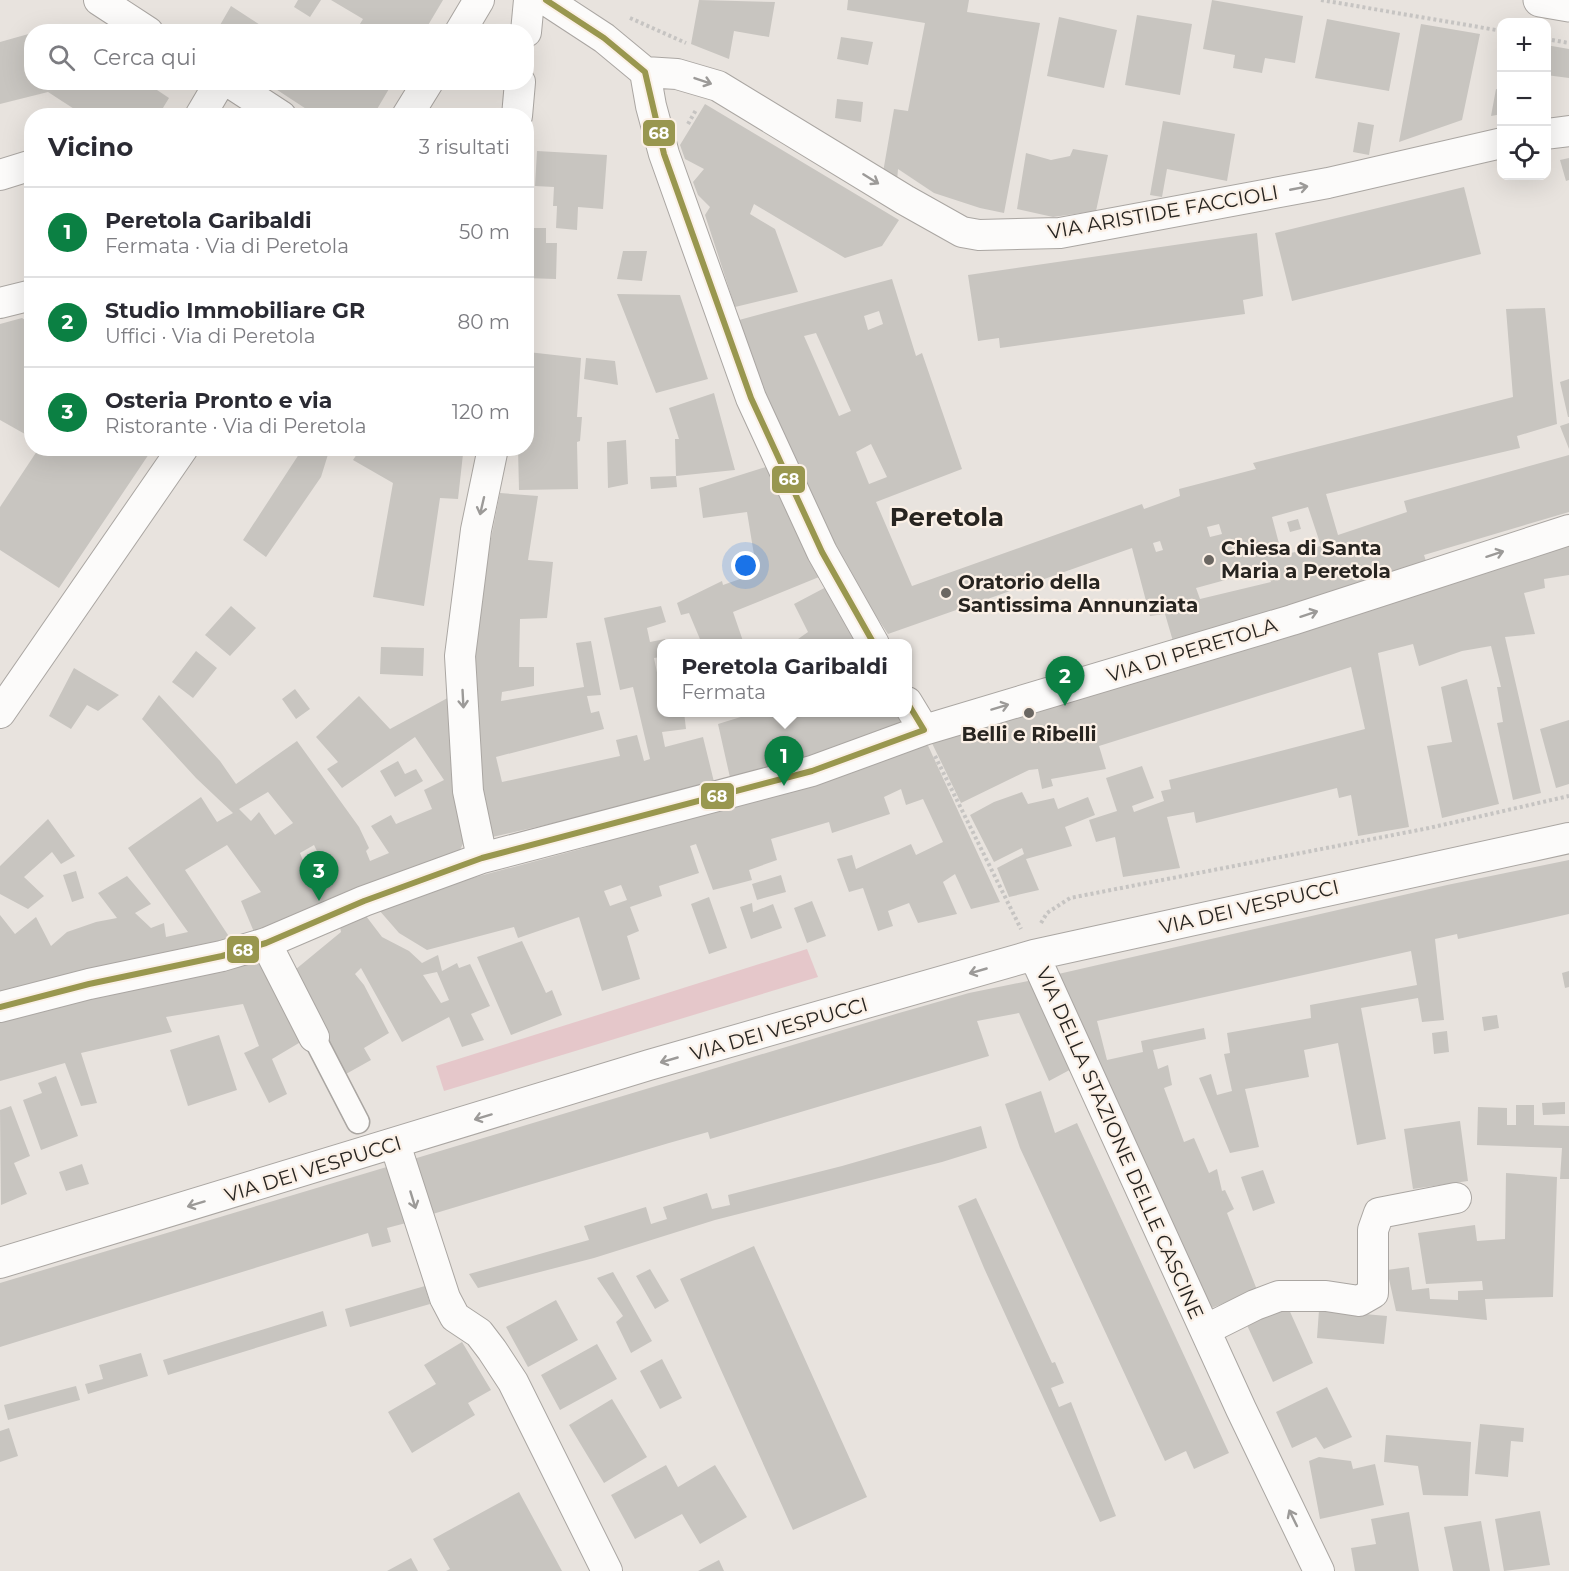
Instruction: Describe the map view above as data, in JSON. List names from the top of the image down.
{
  "streets": {
    "street": [
      "VIA ARISTIDE FACCIOLI",
      "VIA DI PERETOLA",
      "VIA DEI VESPUCCI",
      "VIA DELLA STAZIONE DELLE CASCINE"
    ]
  },
  "crossings": [
    ["VIA DEI VESPUCCI", "VIA DELLA STAZIONE DELLE CASCINE"]
  ],
  "one_way": ["VIA ARISTIDE FACCIOLI", "VIA DI PERETOLA", "VIA DEI VESPUCCI"],
  "districts": ["Peretola"],
  "places": ["Chiesa di Santa Maria a Peretola", "Oratorio della Santissima Annunziata", "Belli e Ribelli"],
  "lines": ["transit line 68"],
  "page": {
    "map_buttons": ["+", "−"],
    "search": "Cerca qui",
    "heading": ["Vicino", "3 risultati"],
    "list": [
      {
        "mark": "1",
        "name": "Peretola Garibaldi",
        "note": "Fermata · Via di Peretola",
        "value": "50 m"
      },
      {
        "mark": "2",
        "name": "Studio Immobiliare GR",
        "note": "Uffici · Via di Peretola",
        "value": "80 m"
      },
      {
        "mark": "3",
        "name": "Osteria Pronto e via",
        "note": "Ristorante · Via di Peretola",
        "value": "120 m"
      }
    ],
    "popup": ["Peretola Garibaldi", "Fermata"],
    "pins": ["2", "1", "3"]
  }
}
